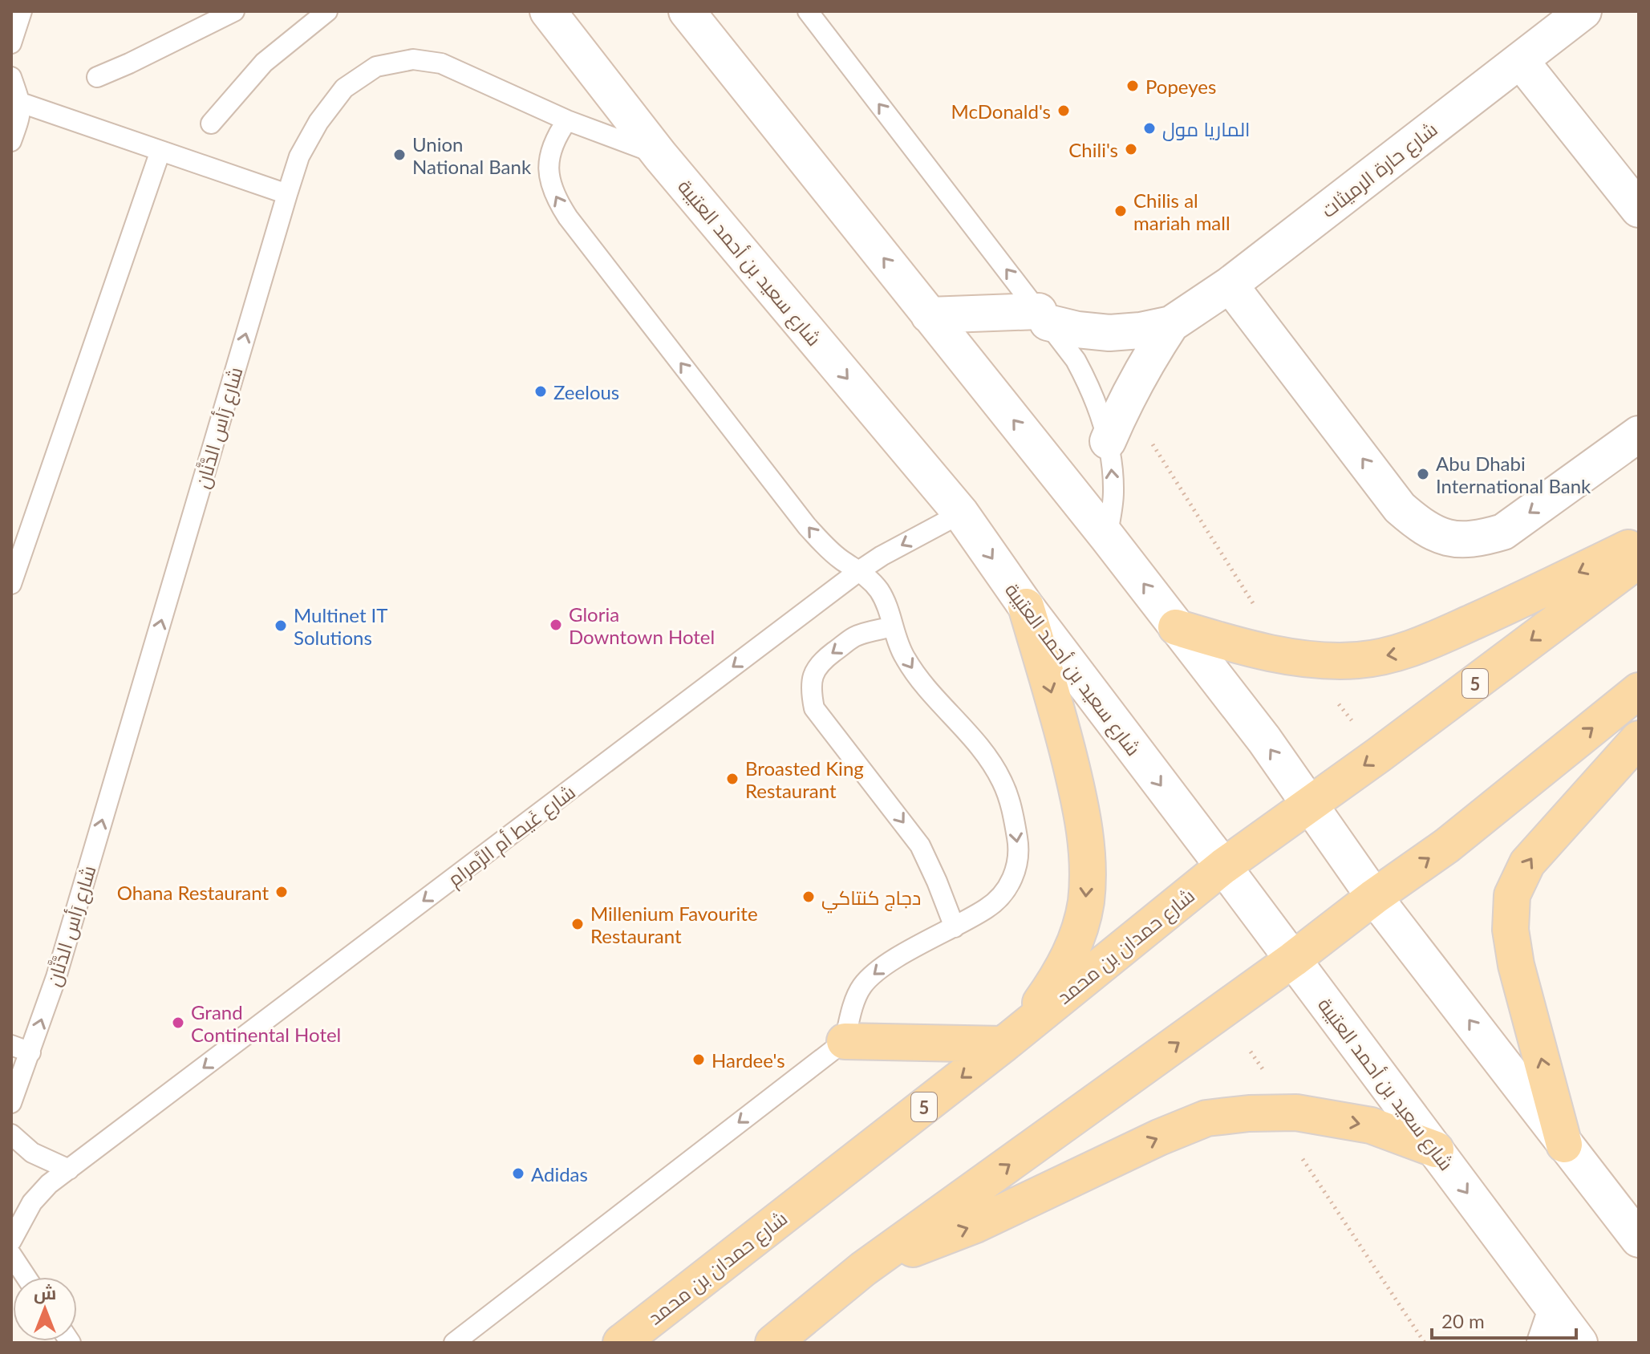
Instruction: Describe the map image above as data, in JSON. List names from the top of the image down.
{
  "streets": {
    "main road": [
      "شارع حارة الرميثات",
      "شارع سعيد بن أحمد العتيبة",
      "5",
      "شارع حمدان بن محمد"
    ],
    "lane": ["شارع رَأس الدَّنَّان", "شارع غَيط أم الرَّمرام"]
  },
  "crossings": [
    ["شارع سعيد بن أحمد العتيبة", "شارع رَأس الدَّنَّان"],
    ["شارع سعيد بن أحمد العتيبة", "شارع غَيط أم الرَّمرام"],
    ["شارع سعيد بن أحمد العتيبة", "شارع حمدان بن محمد"]
  ],
  "one_way": ["شارع غَيط أم الرَّمرام"],
  "places": [
    "Popeyes",
    "McDonald's",
    "الماريا مول",
    "Chili's",
    "Union National Bank",
    "Chilis al mariah mall",
    "Zeelous",
    "Abu Dhabi International Bank",
    "Gloria Downtown Hotel",
    "Multinet IT Solutions",
    "Broasted King Restaurant",
    "Ohana Restaurant",
    "دجاج كنتاكي",
    "Millenium Favourite Restaurant",
    "Grand Continental Hotel",
    "Hardee's",
    "Adidas"
  ],
  "scale_bar": "20 m",
  "north": "top"
}
